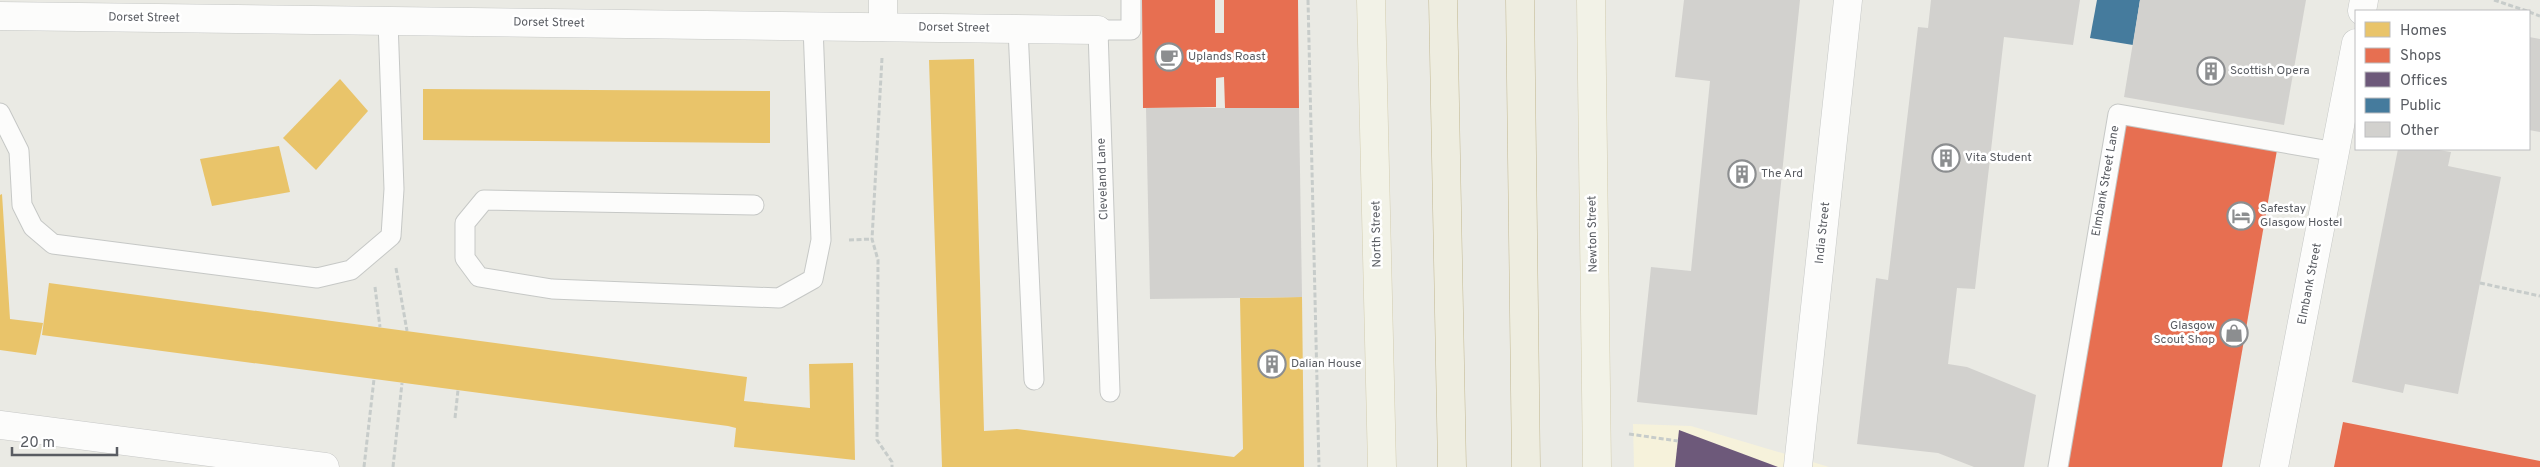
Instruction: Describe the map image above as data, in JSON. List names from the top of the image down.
{
  "streets": {
    "main road": ["North Street", "Newton Street"],
    "street": ["Dorset Street", "India Street", "Elmbank Street"],
    "lane": ["Cleveland Lane", "Elmbank Street Lane"]
  },
  "crossings": [
    ["Dorset Street", "Cleveland Lane"],
    ["Elmbank Street Lane", "Elmbank Street"]
  ],
  "places": {
    "cafe": ["Uplands Roast"],
    "building": [
      "Scottish Opera",
      "Vita Student",
      "The Ard",
      "Dalian House"
    ],
    "hotel": ["Safestay Glasgow Hostel"],
    "shop": ["Glasgow Scout Shop"]
  },
  "legend": [
    "Homes",
    "Shops",
    "Offices",
    "Public",
    "Other"
  ],
  "scale_bar": "20 m"
}
